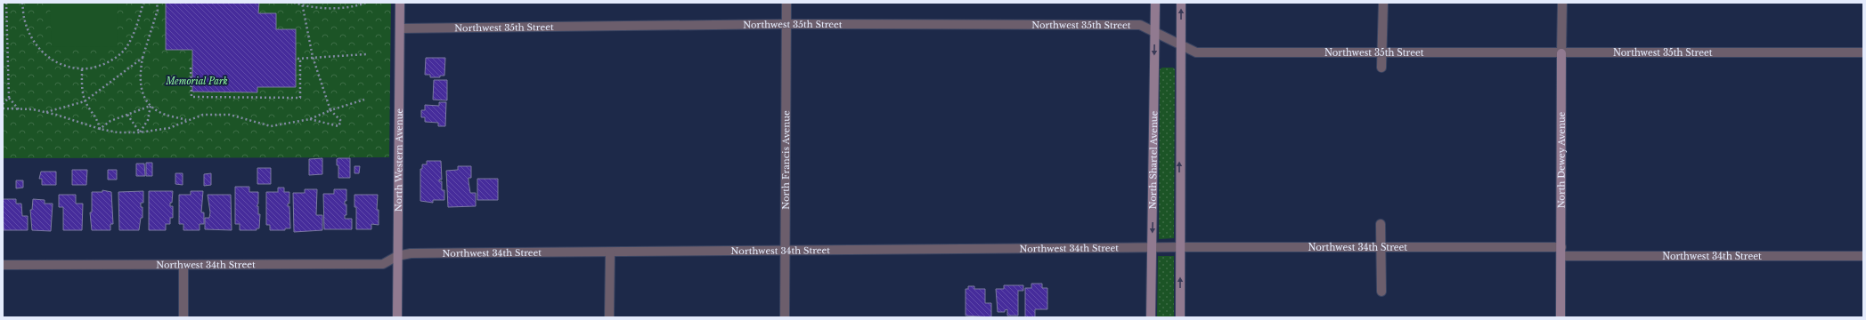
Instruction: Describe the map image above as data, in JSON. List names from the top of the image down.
{
  "streets": {
    "street": [
      "Northwest 35th Street",
      "North Western Avenue",
      "North Francis Avenue",
      "North Shartel Avenue",
      "North Dewey Avenue",
      "Northwest 34th Street"
    ]
  },
  "crossings": [
    ["Northwest 35th Street", "North Western Avenue"],
    ["Northwest 35th Street", "North Francis Avenue"],
    ["Northwest 35th Street", "North Shartel Avenue"],
    ["Northwest 35th Street", "North Dewey Avenue"],
    ["North Western Avenue", "Northwest 34th Street"],
    ["North Francis Avenue", "Northwest 34th Street"],
    ["North Shartel Avenue", "Northwest 34th Street"],
    ["North Dewey Avenue", "Northwest 34th Street"]
  ],
  "parks": ["Memorial Park"]
}
